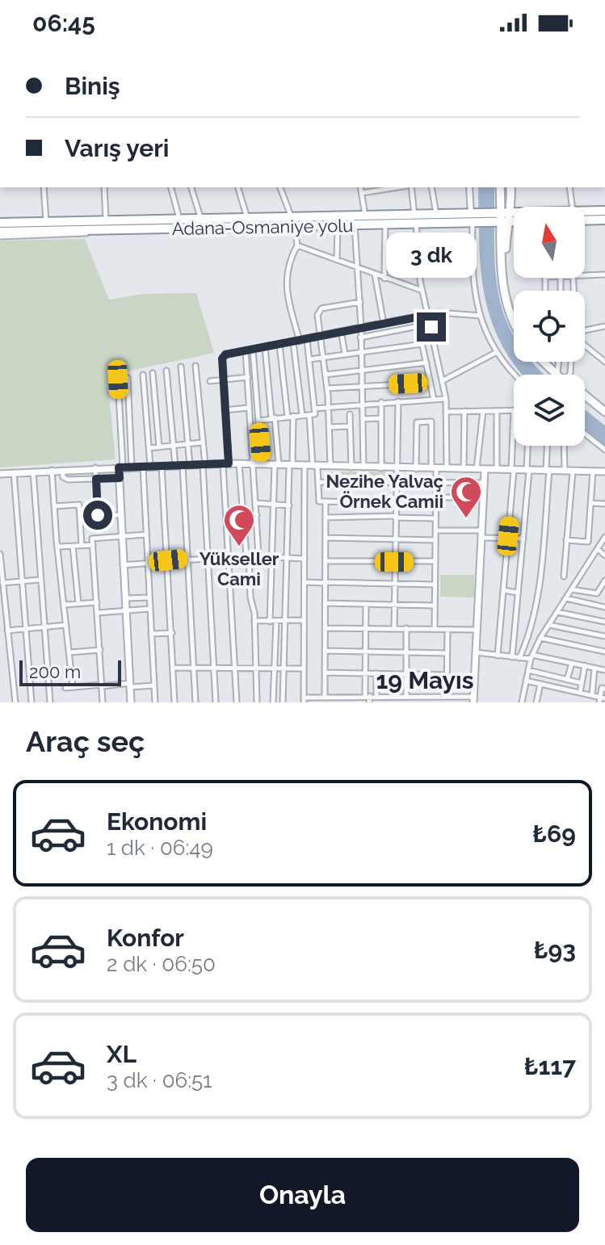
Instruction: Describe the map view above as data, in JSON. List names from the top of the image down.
{
  "streets": {
    "highway": ["Adana-Osmaniye yolu"]
  },
  "districts": ["19 Mayıs"],
  "places": {
    "mosque": ["Nezihe Yalvaç Örnek Camii", "Yükseller Cami"]
  },
  "scale_bar": "200 m",
  "north": "top",
  "page": {
    "status": "06:45",
    "banner": ["Biniş", "Varış yeri"],
    "bubble": "3 dk",
    "scale": "200 m",
    "heading": "Araç seç",
    "list": [
      {
        "name": "Ekonomi",
        "note": "1 dk · 06:49",
        "value": "₺69"
      },
      {
        "name": "Konfor",
        "note": "2 dk · 06:50",
        "value": "₺93"
      },
      {
        "name": "XL",
        "note": "3 dk · 06:51",
        "value": "₺117"
      }
    ],
    "buttons": "Onayla"
  }
}
